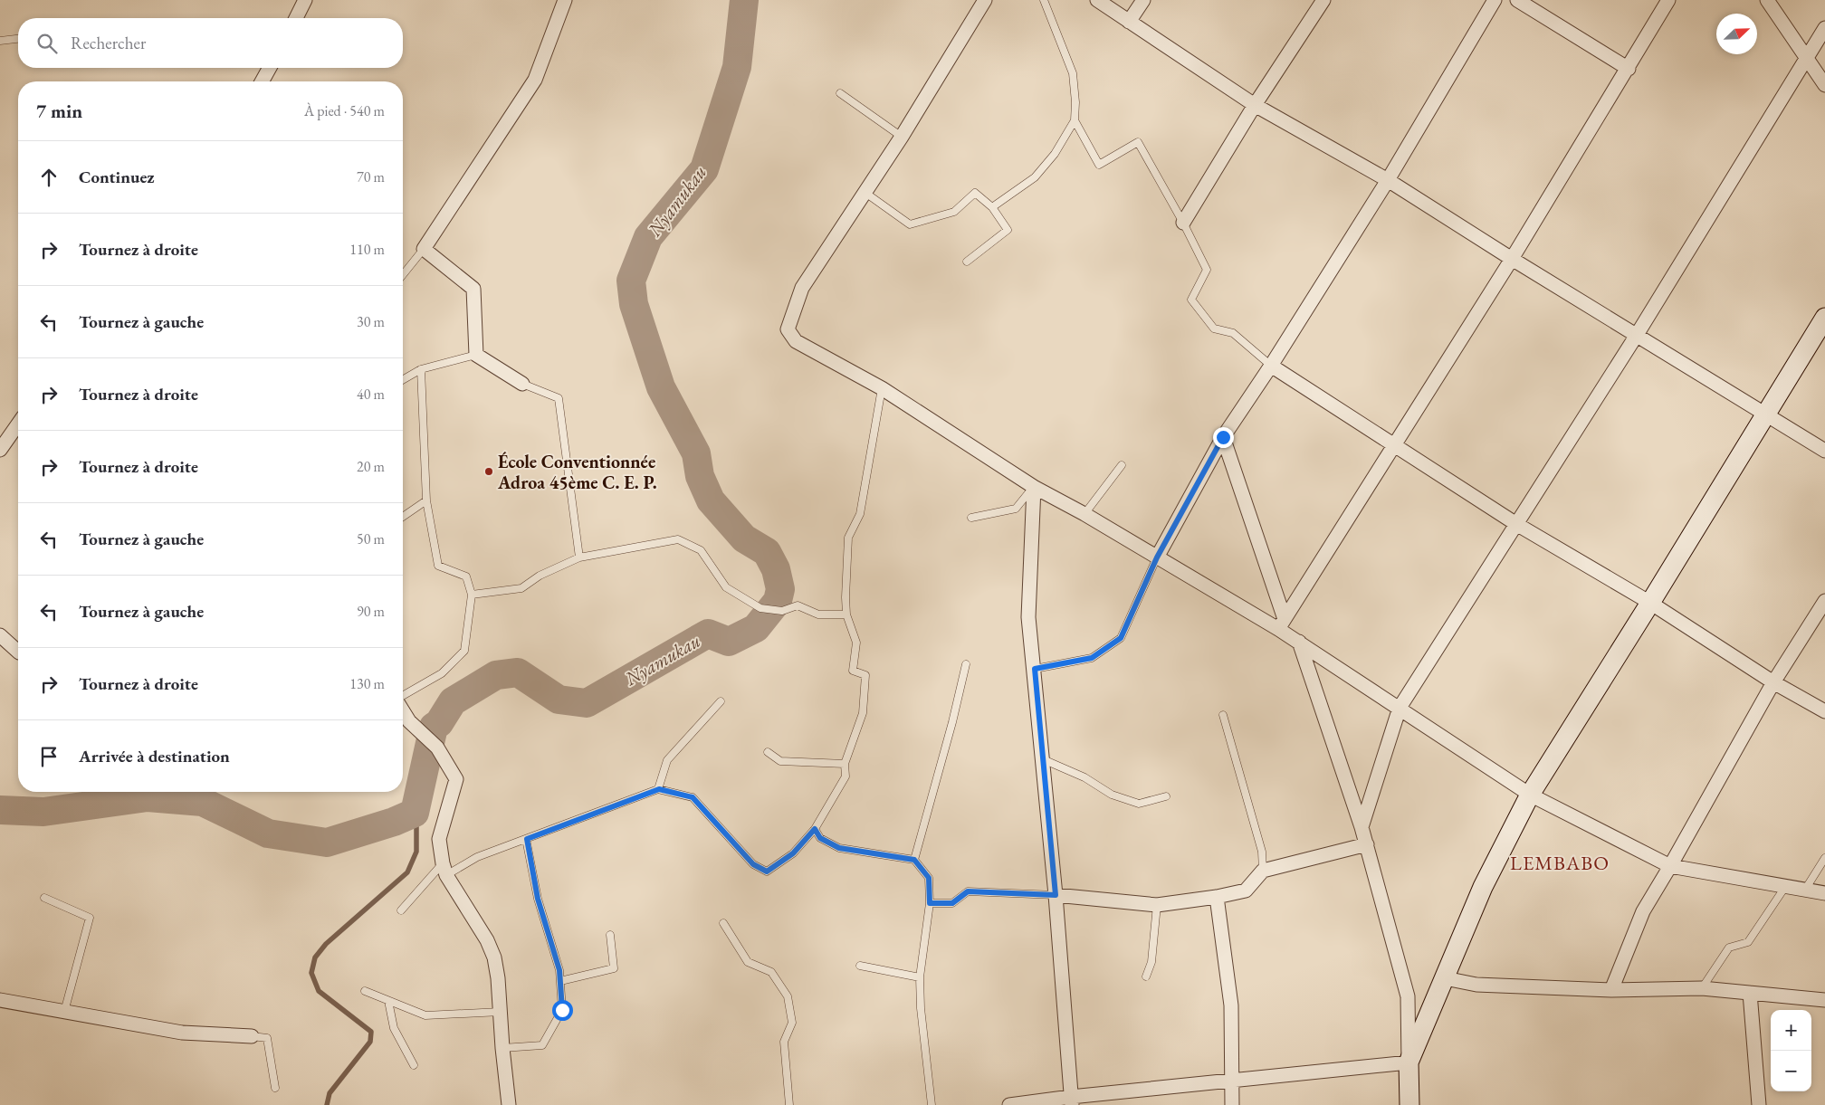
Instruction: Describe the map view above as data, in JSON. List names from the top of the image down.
{
  "districts": ["LEMBABO"],
  "water": ["Nyamukau"],
  "places": ["École Conventionnée Adroa 45ème C. E. P."],
  "north": "top right",
  "page": {
    "search": "Rechercher",
    "heading": ["7 min", "À pied · 540 m"],
    "list": [
      ["Continuez", "70 m"],
      ["Tournez à droite", "110 m"],
      ["Tournez à gauche", "30 m"],
      ["Tournez à droite", "40 m"],
      ["Tournez à droite", "20 m"],
      ["Tournez à gauche", "50 m"],
      ["Tournez à gauche", "90 m"],
      ["Tournez à droite", "130 m"],
      "Arrivée à destination"
    ],
    "map_buttons": ["+", "−"]
  }
}
